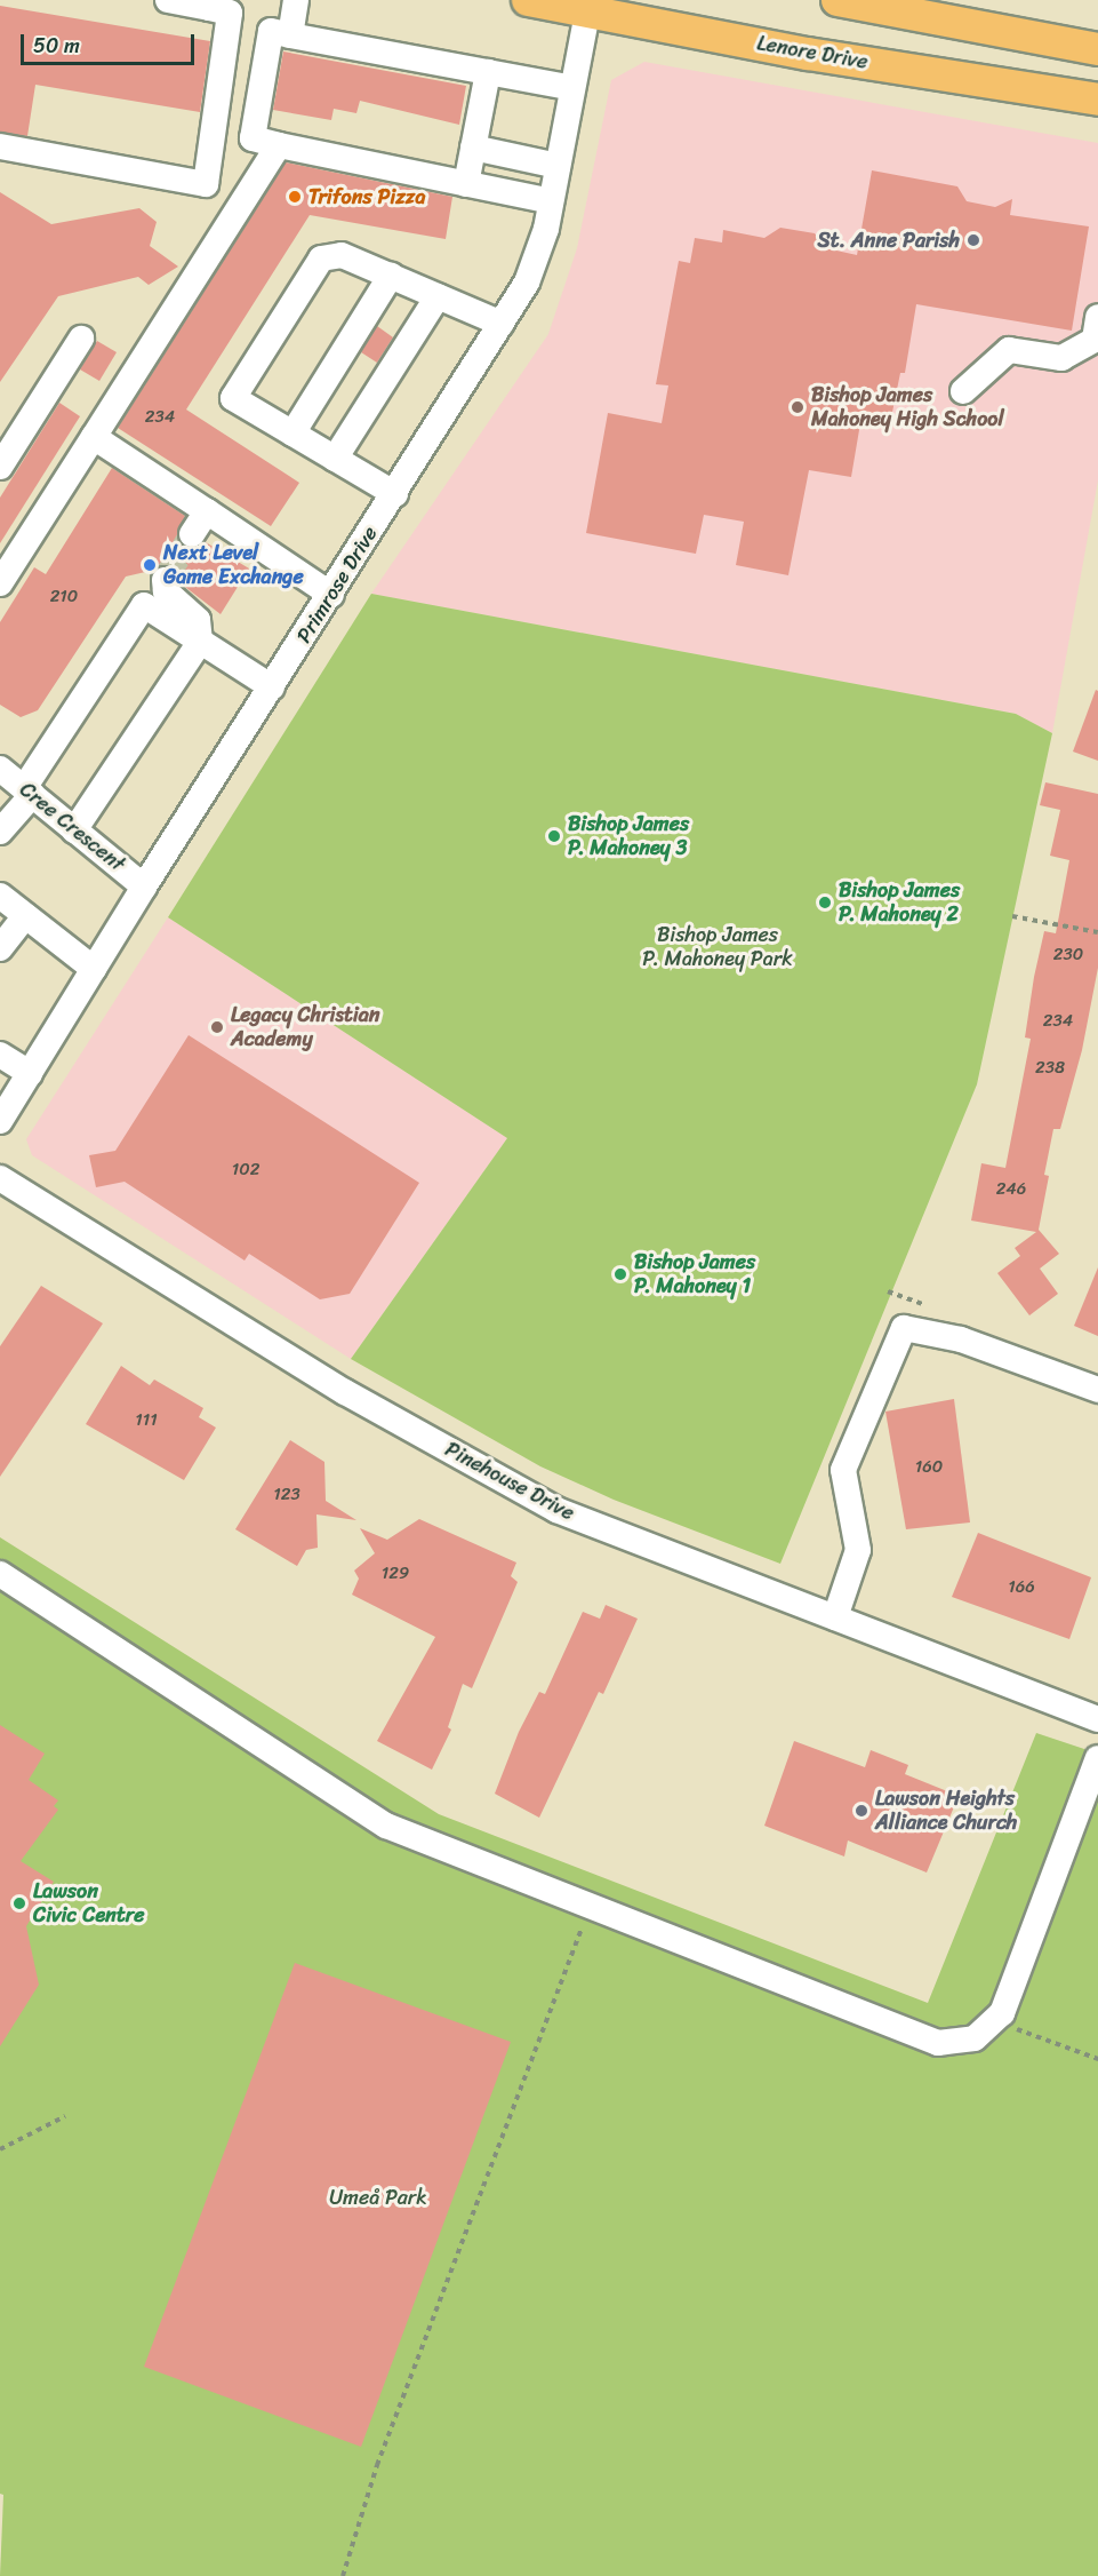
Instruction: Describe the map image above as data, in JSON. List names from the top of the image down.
{
  "streets": {
    "main road": ["Lenore Drive"],
    "street": ["Primrose Drive", "Cree Crescent", "Pinehouse Drive"]
  },
  "crossings": [
    ["Lenore Drive", "Primrose Drive"],
    ["Primrose Drive", "Cree Crescent"]
  ],
  "parks": ["Bishop James P. Mahoney Park", "Umeå Park"],
  "places": [
    "Trifons Pizza",
    "St. Anne Parish",
    "Bishop James Mahoney High School",
    "Next Level Game Exchange",
    "Bishop James P. Mahoney 3",
    "Bishop James P. Mahoney 2",
    "Legacy Christian Academy",
    "Bishop James P. Mahoney 1",
    "Lawson Heights Alliance Church",
    "Lawson Civic Centre"
  ],
  "house_numbers": [
    "234",
    "210",
    "230",
    "234",
    "238",
    "102",
    "246",
    "111",
    "160",
    "123",
    "129",
    "166"
  ],
  "scale_bar": "50 m"
}
